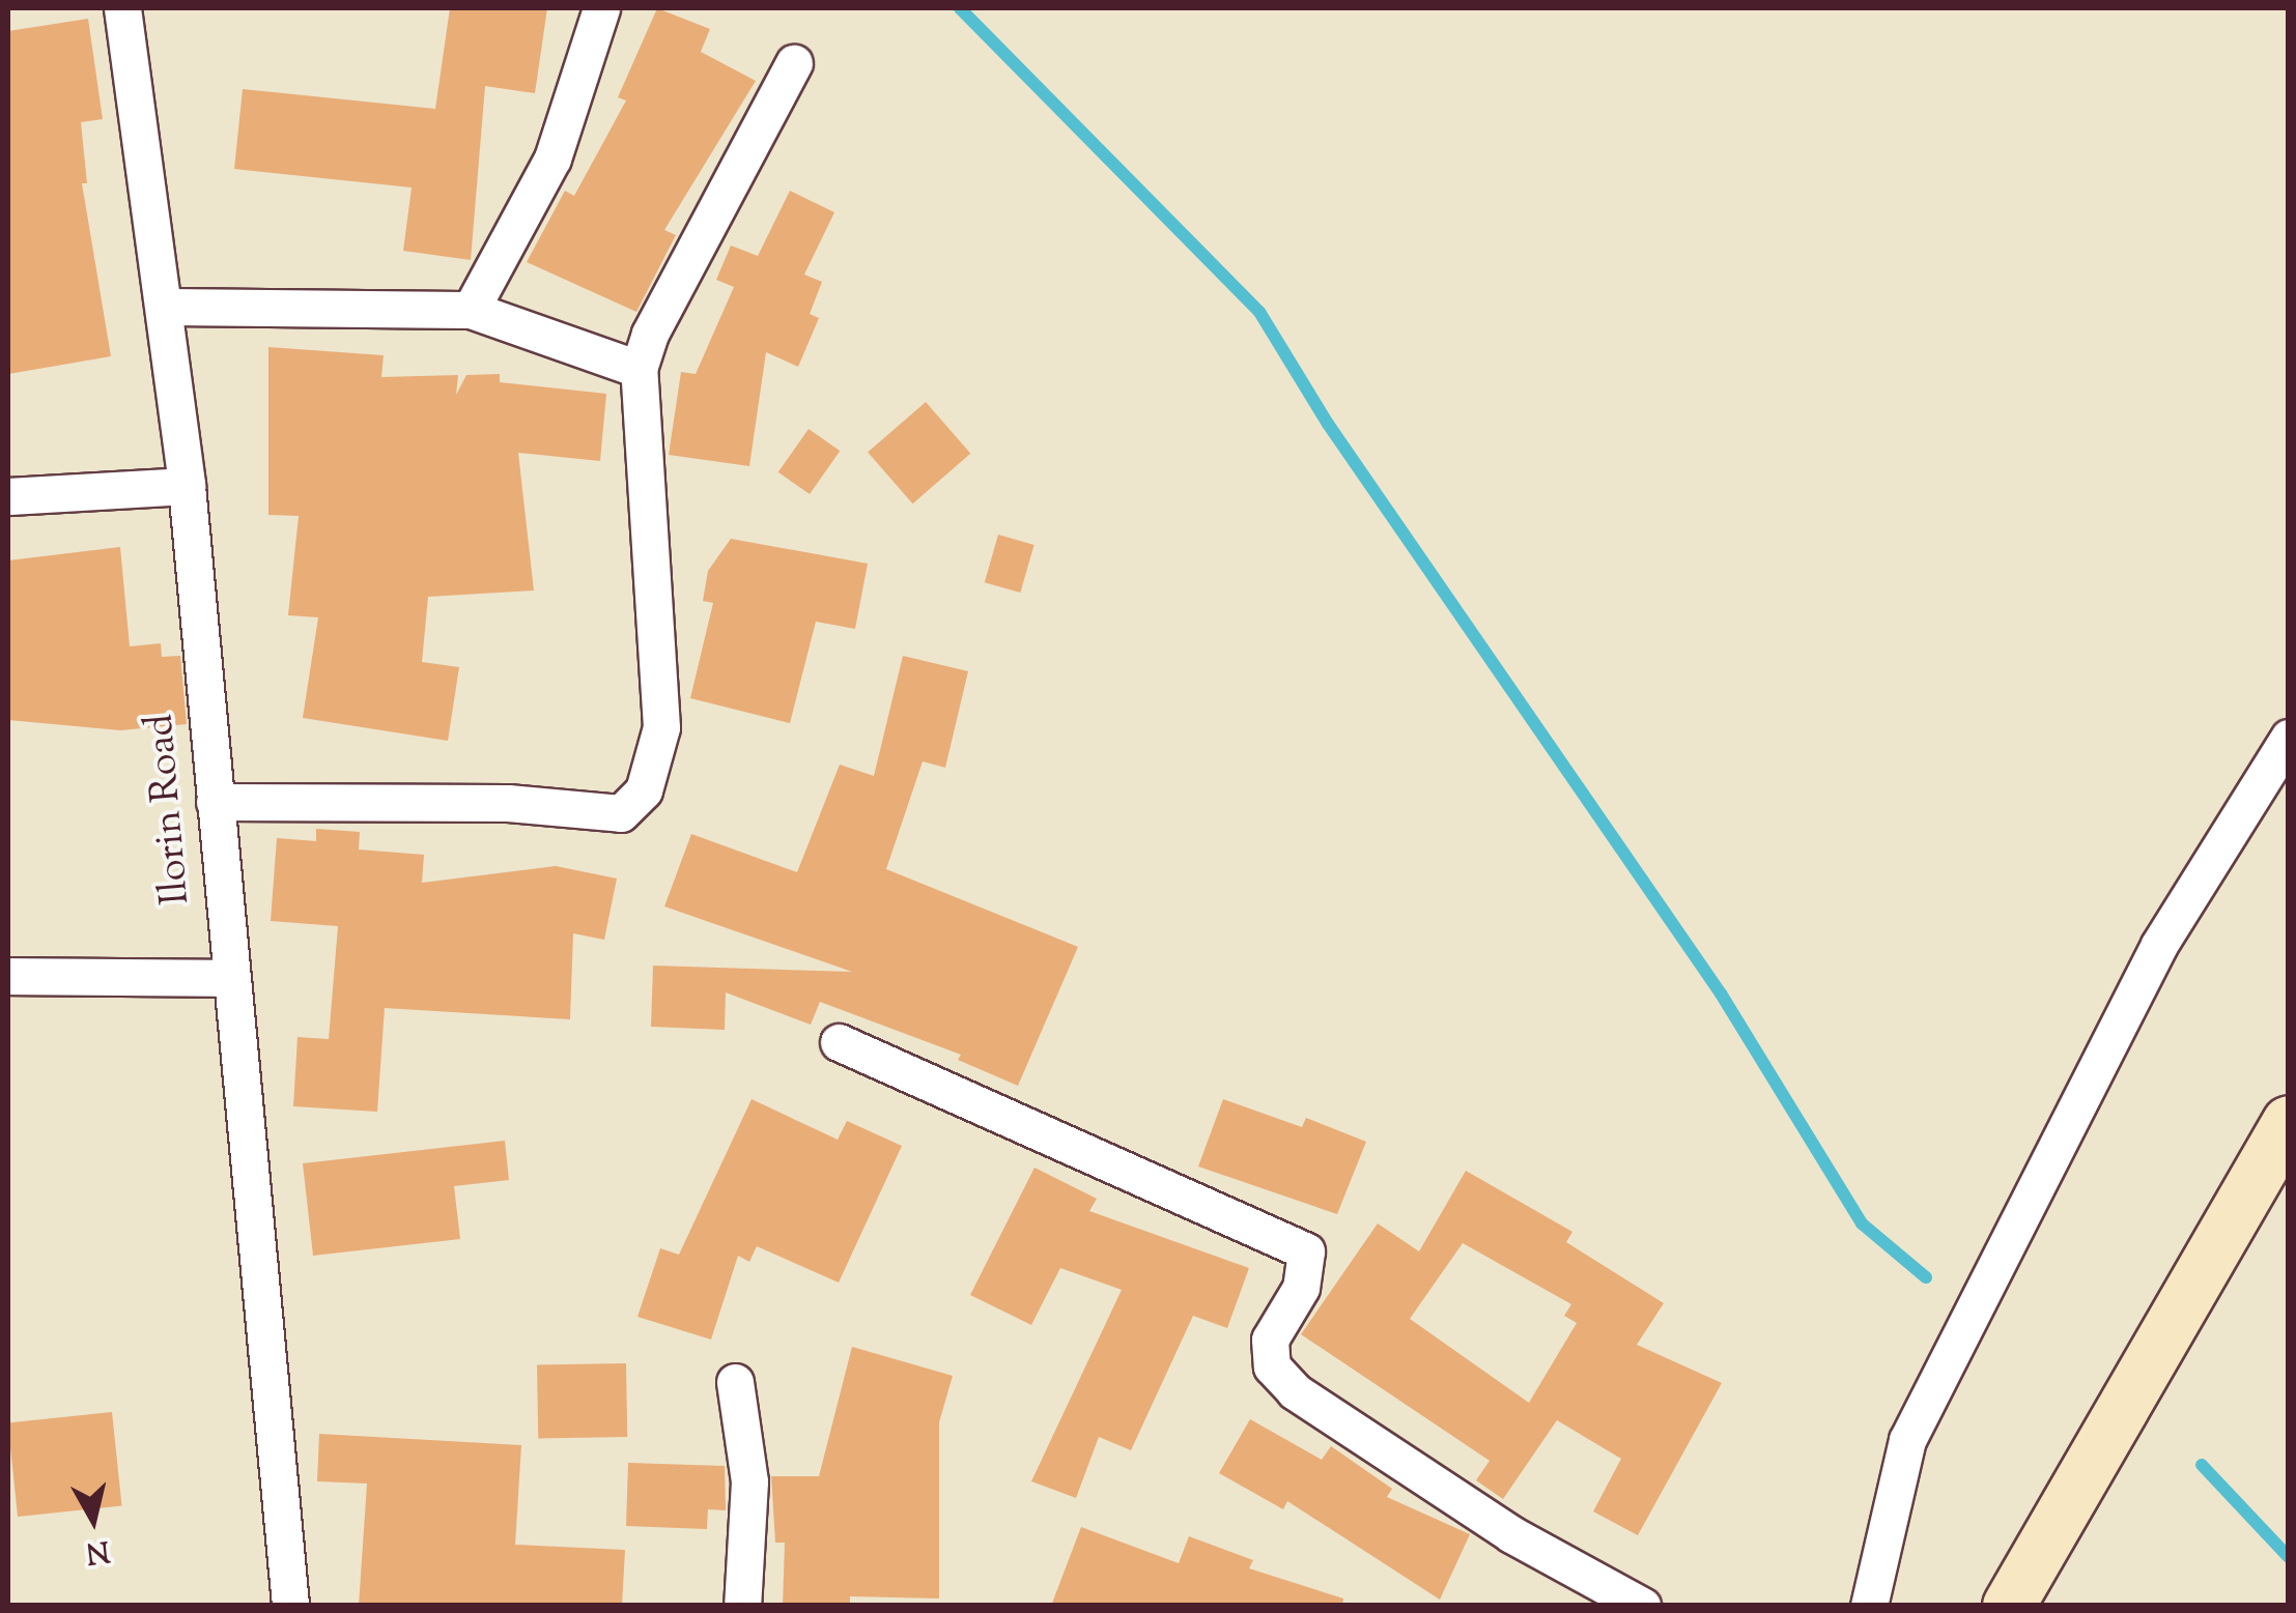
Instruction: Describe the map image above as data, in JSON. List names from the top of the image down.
{
  "streets": {
    "street": ["Ilorin Road"]
  },
  "north": "bottom"
}
